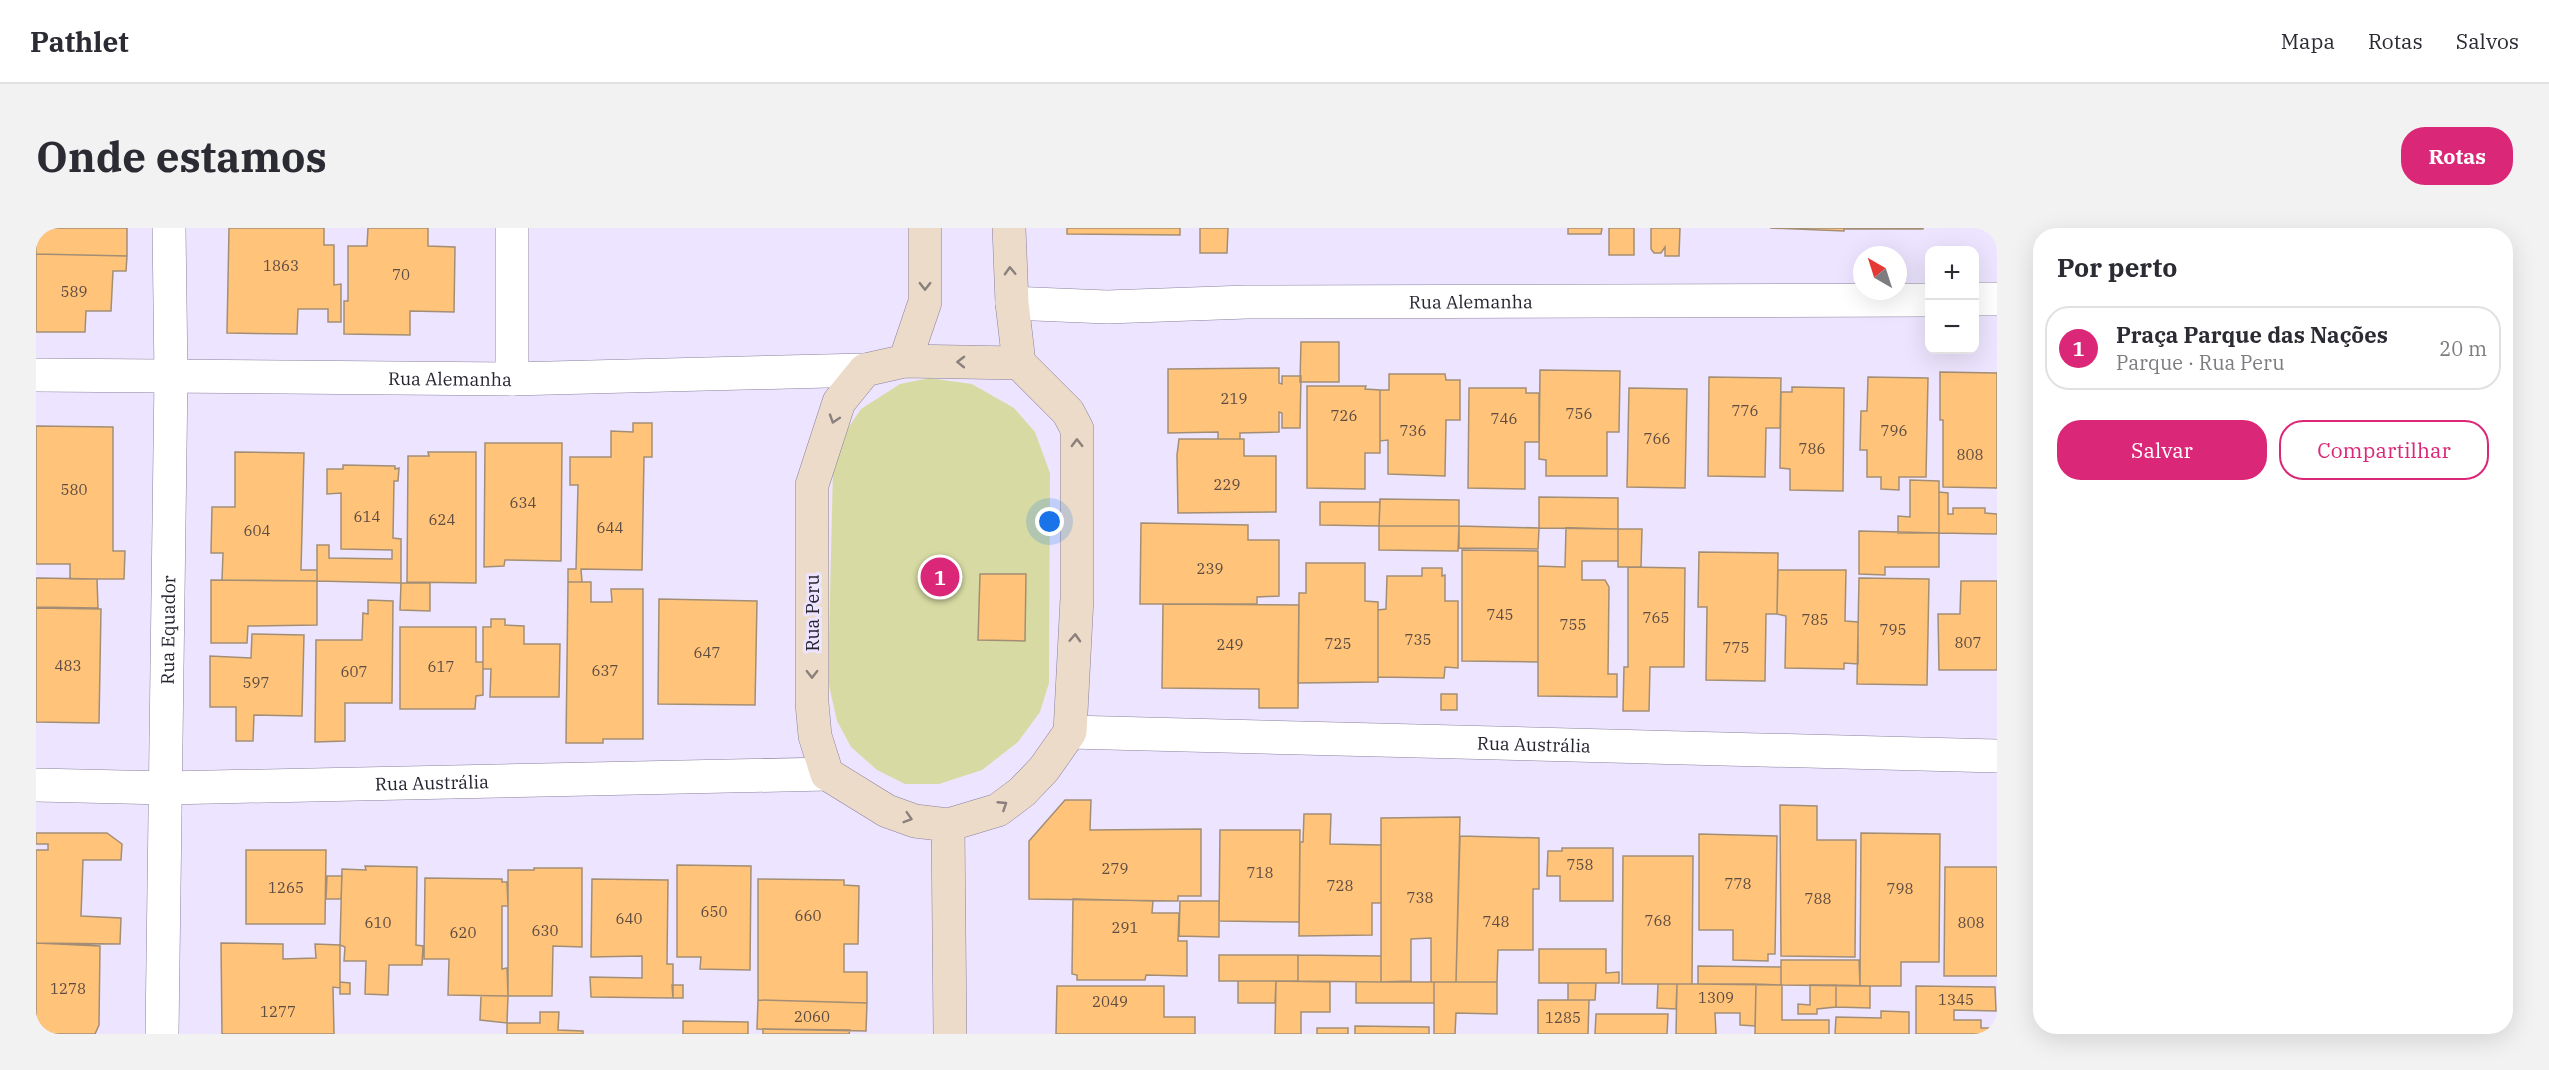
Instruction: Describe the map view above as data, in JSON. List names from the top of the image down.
{
  "streets": {
    "street": [
      "Rua Alemanha",
      "Rua Peru",
      "Rua Equador",
      "Rua Austrália"
    ]
  },
  "crossings": [
    ["Rua Alemanha", "Rua Peru"],
    ["Rua Alemanha", "Rua Equador"],
    ["Rua Peru", "Rua Austrália"],
    ["Rua Equador", "Rua Austrália"]
  ],
  "house_numbers": [
    "1863",
    "70",
    "589",
    "219",
    "776",
    "756",
    "726",
    "746",
    "736",
    "796",
    "766",
    "786",
    "808",
    "229",
    "580",
    "634",
    "614",
    "624",
    "644",
    "604",
    "239",
    "745",
    "765",
    "785",
    "755",
    "795",
    "735",
    "807",
    "725",
    "249",
    "775",
    "647",
    "483",
    "617",
    "637",
    "607",
    "597",
    "758",
    "279",
    "718",
    "778",
    "728",
    "1265",
    "798",
    "738",
    "788",
    "650",
    "660",
    "640",
    "768",
    "748",
    "610",
    "808",
    "291",
    "630",
    "620",
    "1278",
    "1309",
    "1345",
    "2049",
    "1277",
    "2060",
    "1285"
  ],
  "north": "top left",
  "page": {
    "header": "Pathlet",
    "nav": ["Mapa", "Rotas", "Salvos"],
    "buttons": [
      "Rotas",
      ["Salvar", "Compartilhar"]
    ],
    "title": "Onde estamos",
    "heading": "Por perto",
    "map_buttons": ["+", "−"],
    "list": [
      {
        "mark": "1",
        "name": "Praça Parque das Nações",
        "note": "Parque · Rua Peru",
        "value": "20 m"
      }
    ],
    "pins": "1"
  }
}
